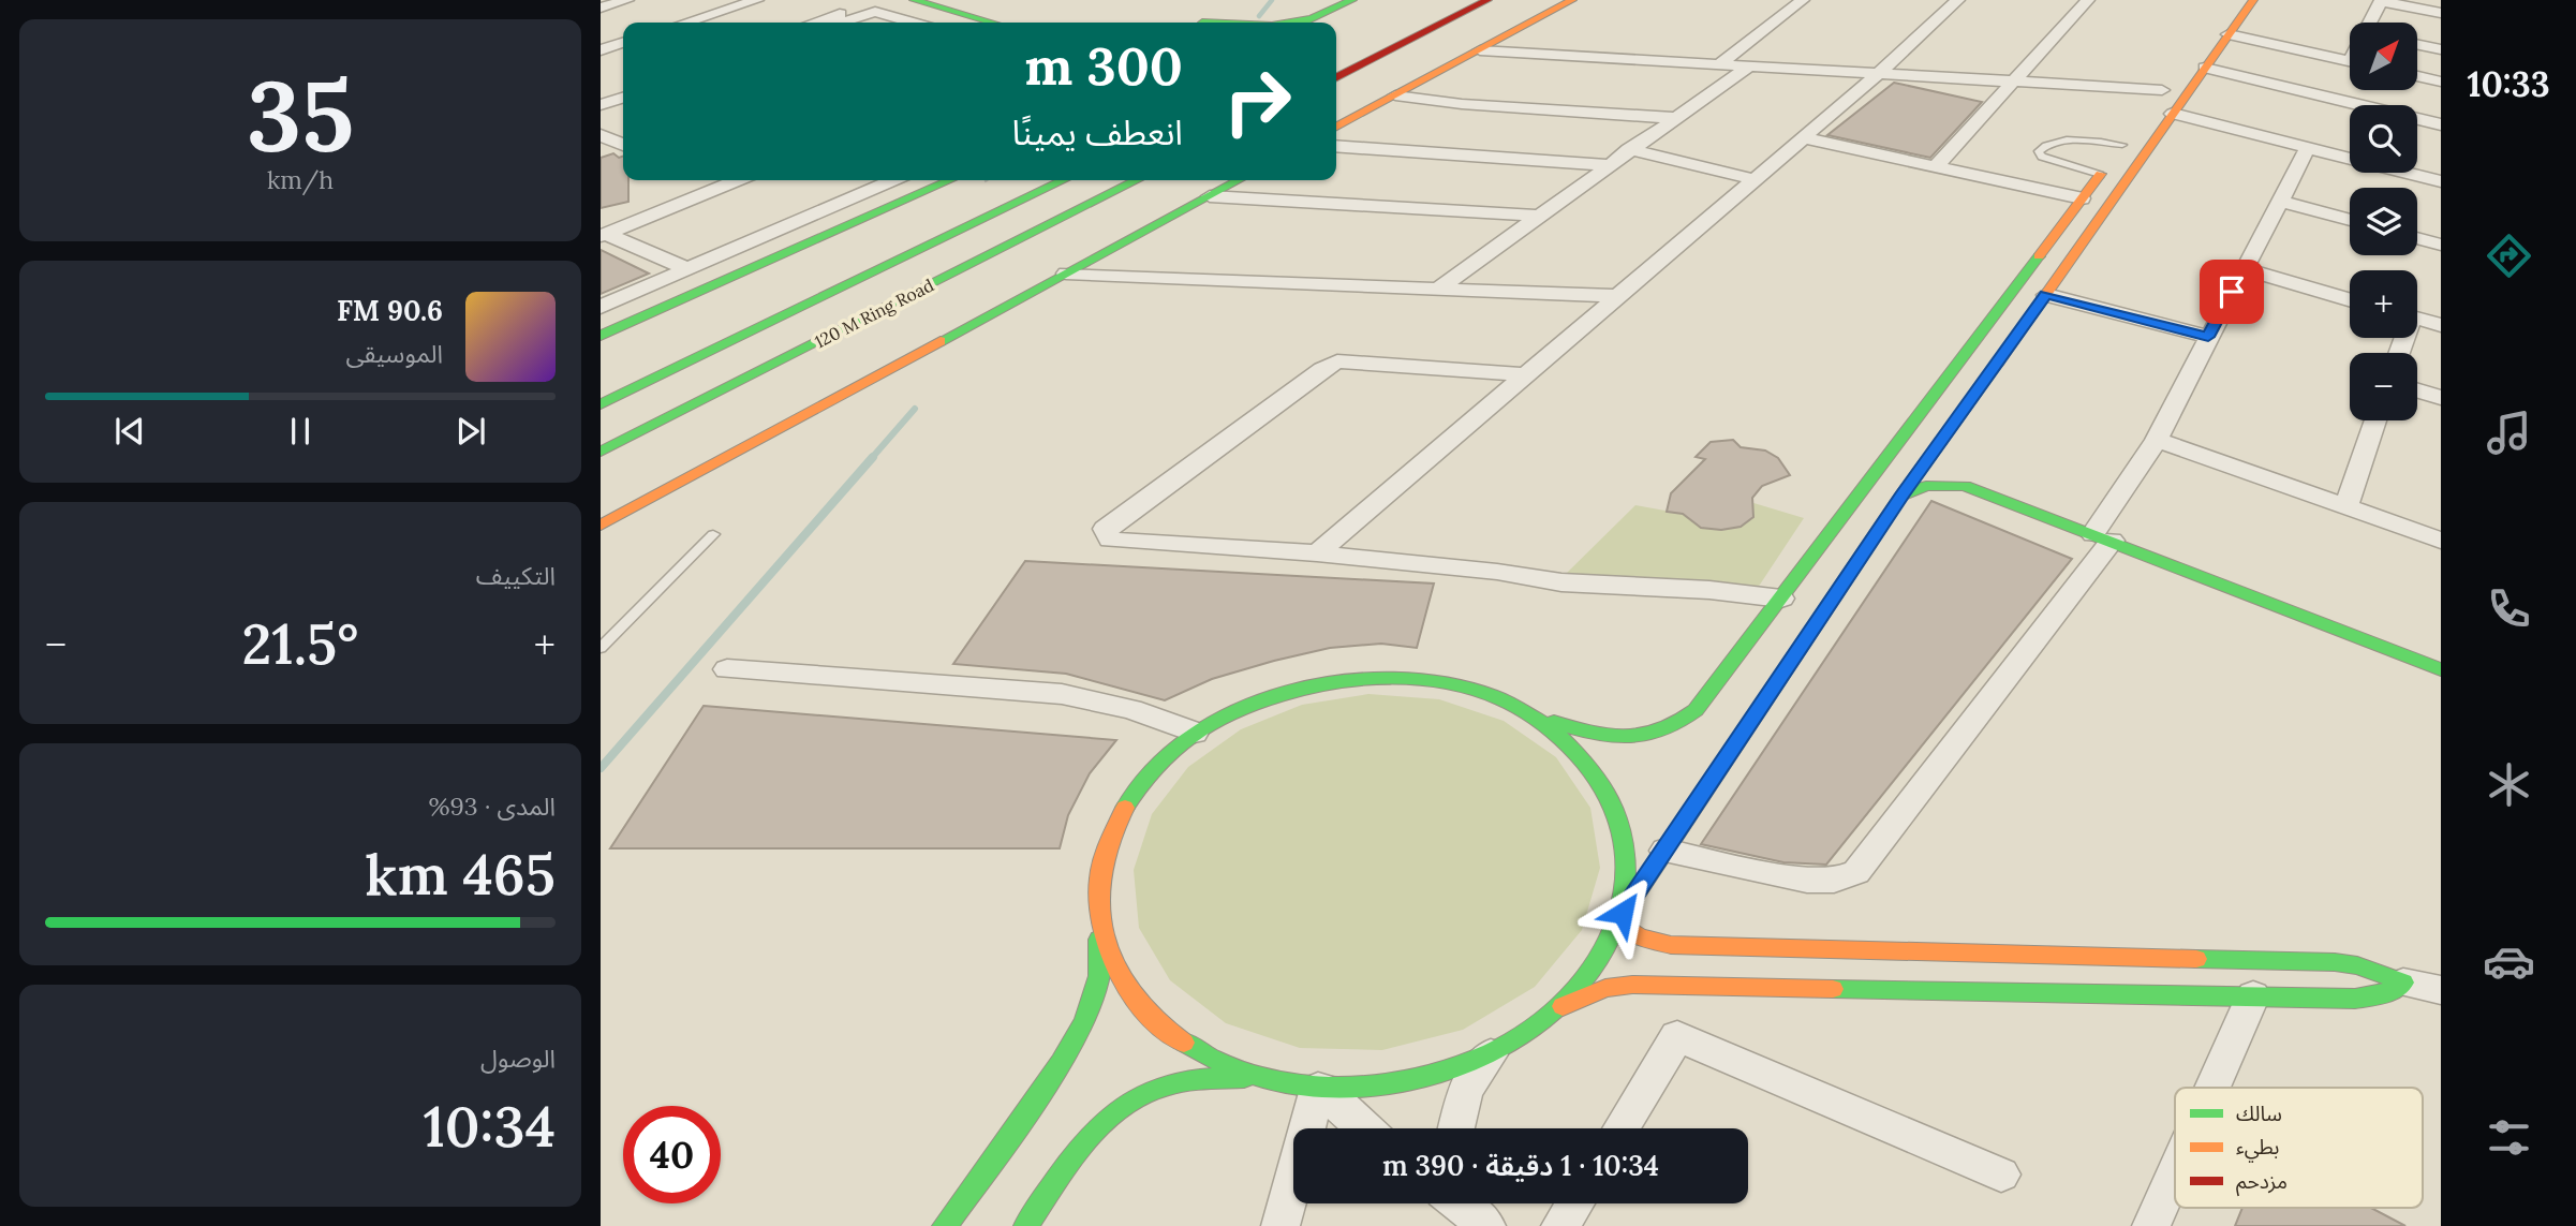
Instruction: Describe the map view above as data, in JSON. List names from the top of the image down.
{
  "streets": {
    "main road": ["120 M Ring Road"]
  },
  "legend": ["سالك", "بطيء", "مزدحم"],
  "north": "top right",
  "page": {
    "tabs": "10:33",
    "tile": [
      ["35", "km/h"],
      "التكييف",
      ["المدى · 93%", "465 km"],
      ["الوصول", "10:34"]
    ],
    "map_buttons": ["+", "−"],
    "turn": ["300 m", "انعطف يمينًا"],
    "song": ["90.6 FM", "الموسيقى"],
    "heat": ["−", "21.5°", "+"],
    "limit": "40",
    "trip": "10:34 · 1 دقيقة · 390 m"
  }
}
